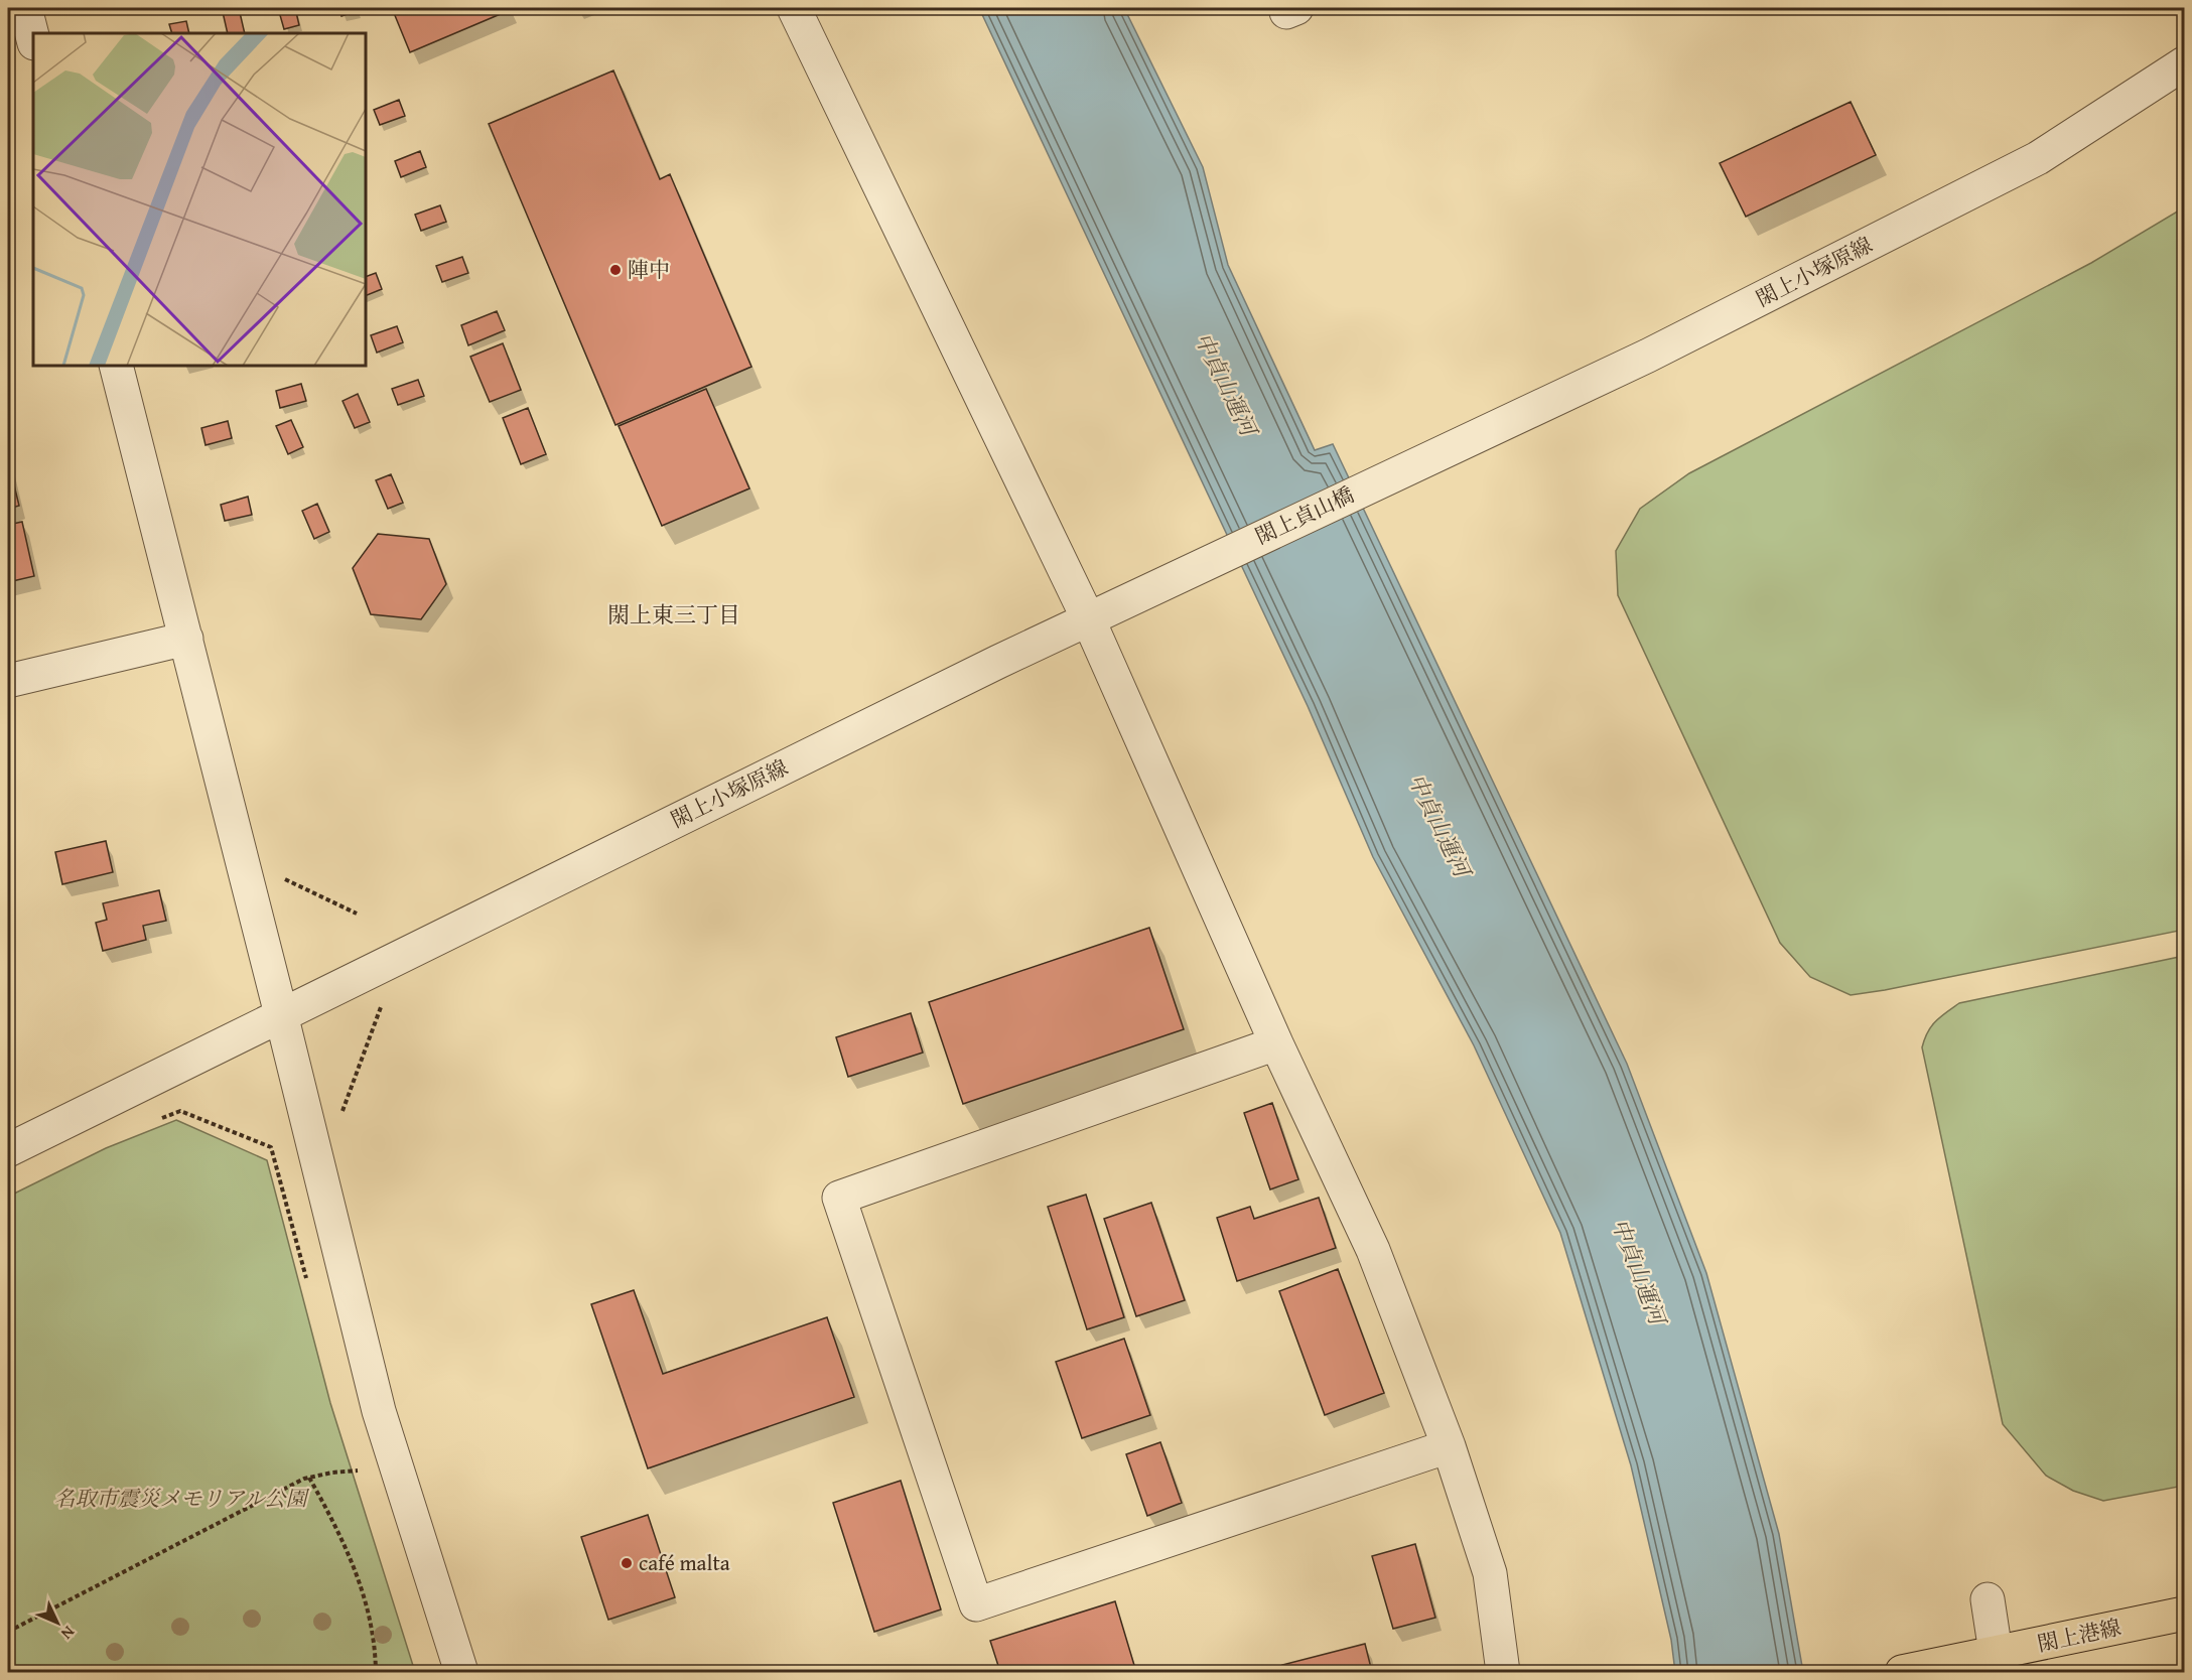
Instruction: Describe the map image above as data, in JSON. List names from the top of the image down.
{
  "streets": {
    "main road": ["閖上港線"],
    "street": ["閖上小塚原線", "閖上貞山橋"]
  },
  "crossings": [
    ["閖上小塚原線", "閖上貞山橋"]
  ],
  "districts": ["閖上東三丁目"],
  "water": ["中貞山運河"],
  "parks": ["名取市震災メモリアル公園"],
  "places": ["陣中", "café malta"],
  "north": "bottom right"
}
